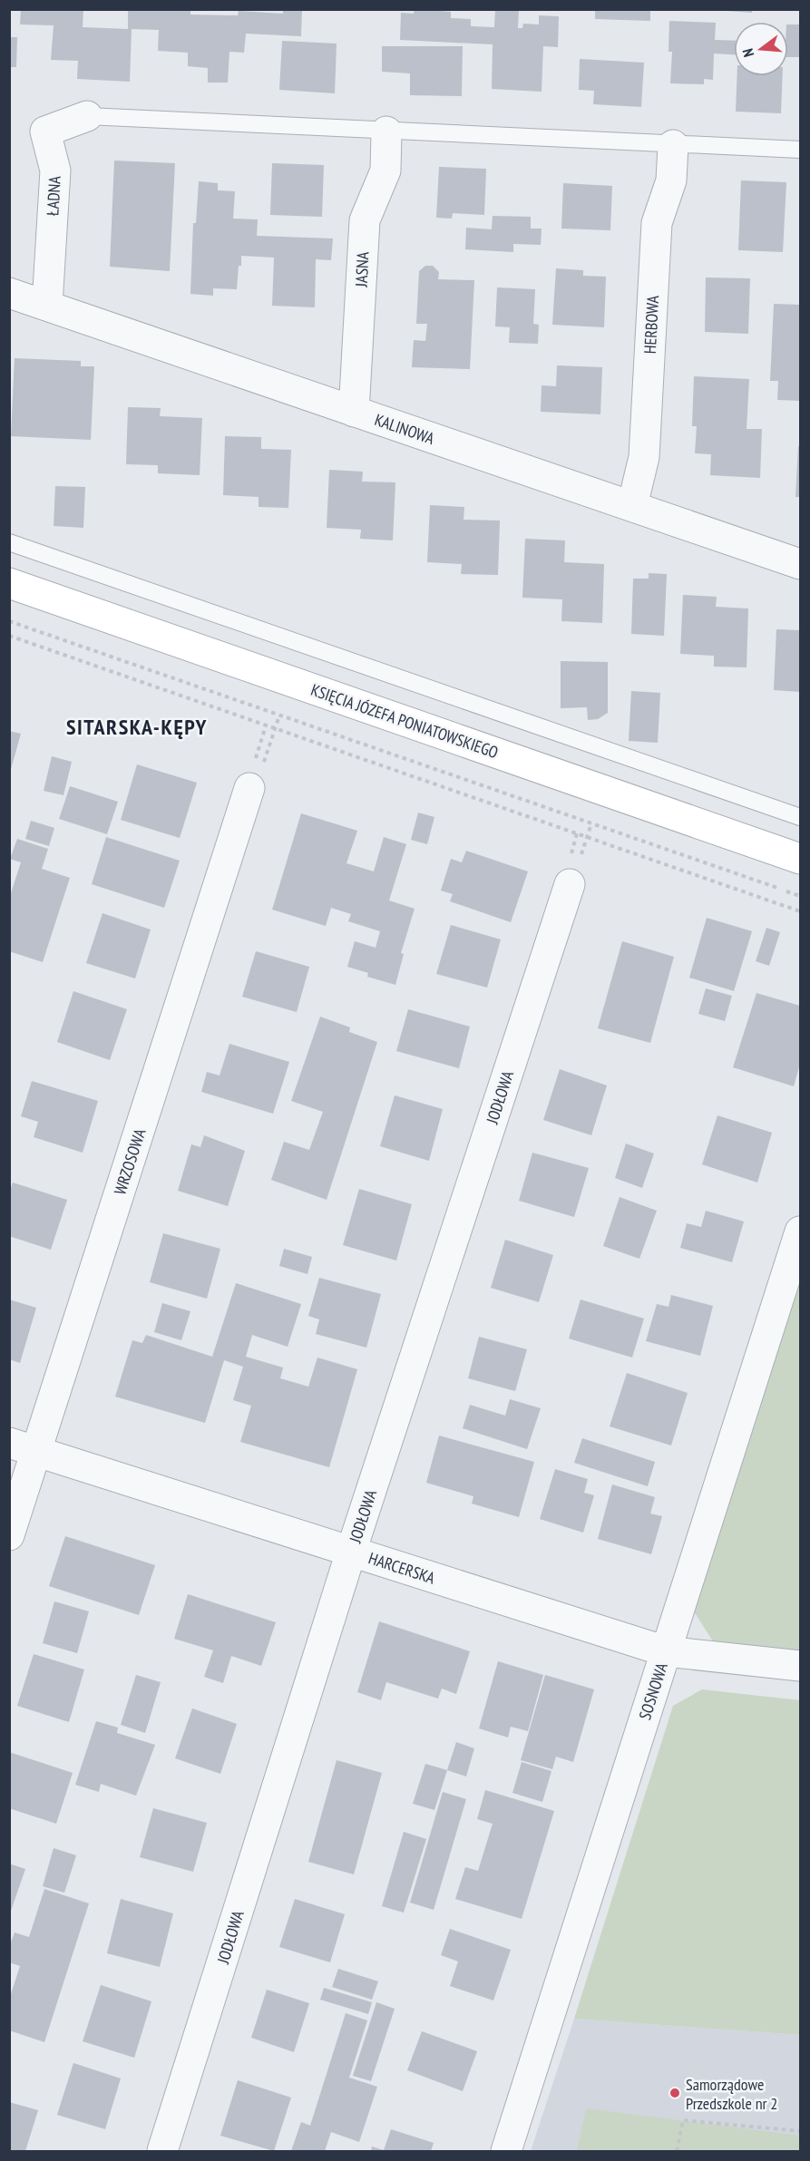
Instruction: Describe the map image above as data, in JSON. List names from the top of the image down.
{
  "streets": {
    "street": [
      "ŁADNA",
      "JASNA",
      "HERBOWA",
      "KALINOWA",
      "KSIĘCIA JÓZEFA PONIATOWSKIEGO",
      "JODŁOWA",
      "WRZOSOWA",
      "HARCERSKA",
      "SOSNOWA"
    ]
  },
  "crossings": [
    ["ŁADNA", "KALINOWA"],
    ["JASNA", "KALINOWA"],
    ["HERBOWA", "KALINOWA"],
    ["JODŁOWA", "HARCERSKA"],
    ["WRZOSOWA", "HARCERSKA"],
    ["HARCERSKA", "SOSNOWA"]
  ],
  "districts": ["SITARSKA-KĘPY"],
  "places": ["Samorządowe Przedszkole nr 2"],
  "north": "left"
}
